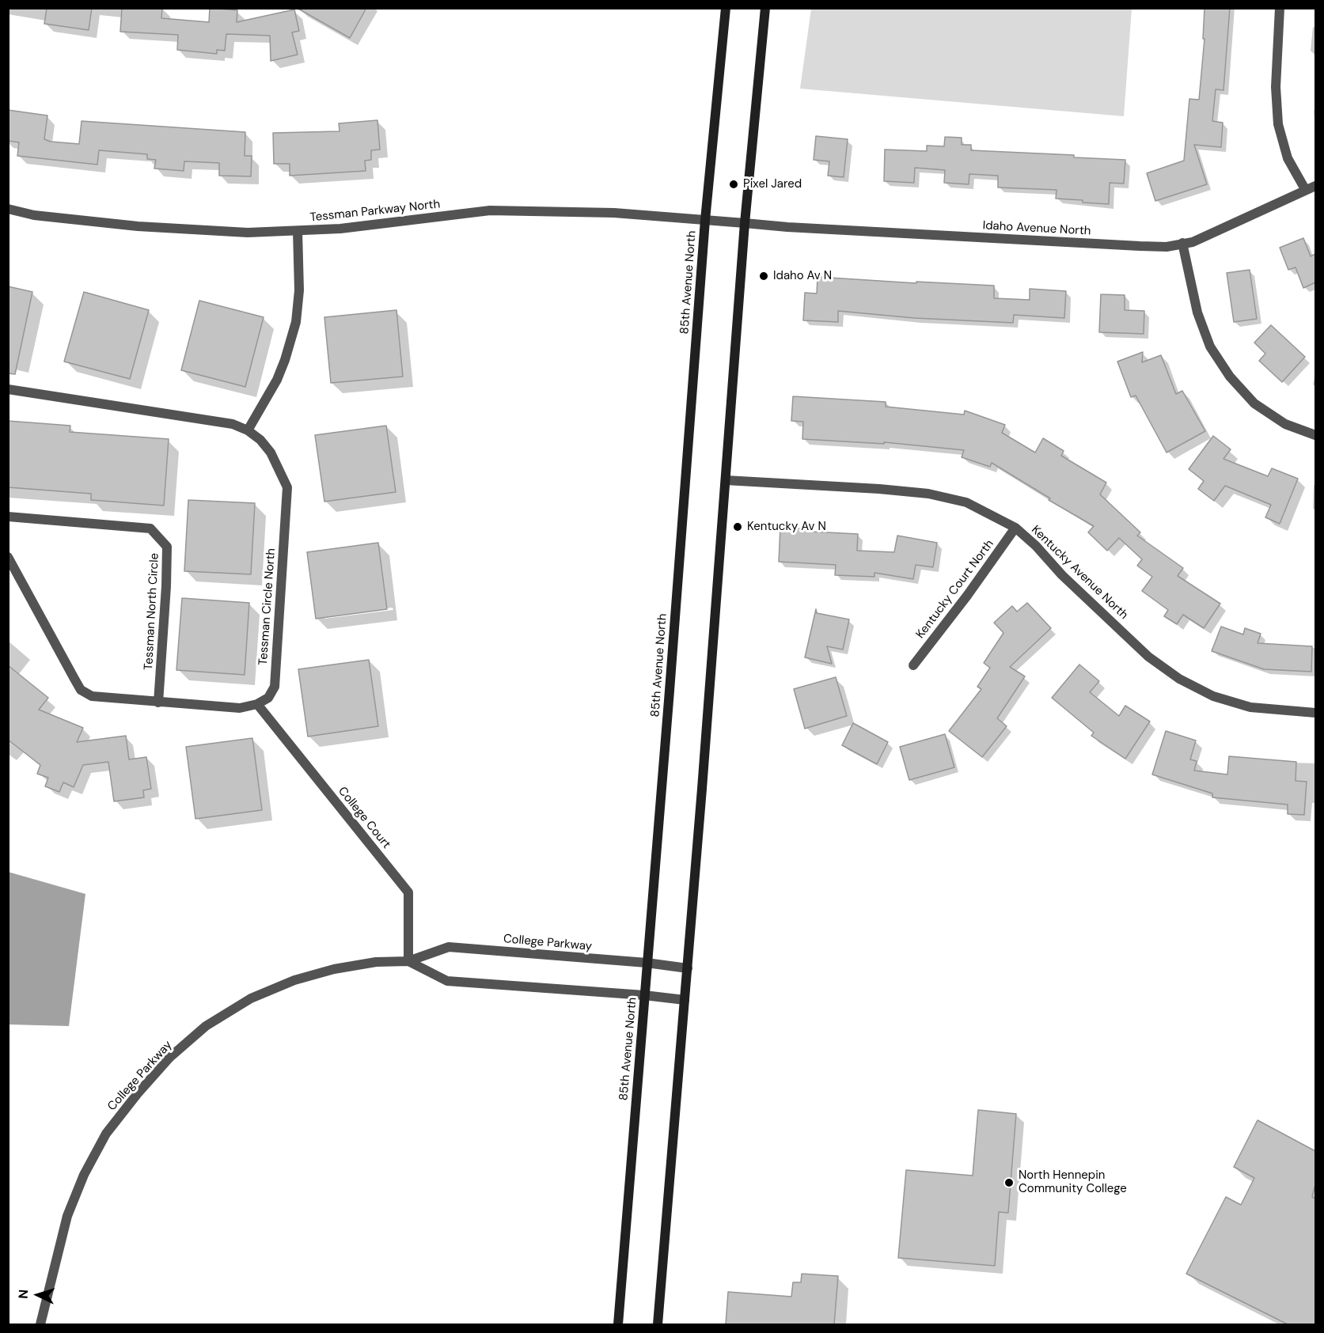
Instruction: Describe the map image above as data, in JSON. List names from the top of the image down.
{
  "streets": {
    "main road": ["85th Avenue North"],
    "street": [
      "Tessman Parkway North",
      "Idaho Avenue North",
      "Kentucky Avenue North",
      "Kentucky Court North",
      "Tessman Circle North",
      "Tessman North Circle",
      "College Court",
      "College Parkway"
    ]
  },
  "crossings": [
    ["Tessman Parkway North", "Idaho Avenue North"],
    ["Tessman Parkway North", "85th Avenue North"],
    ["85th Avenue North", "College Parkway"],
    ["Kentucky Avenue North", "Kentucky Court North"],
    ["Tessman Circle North", "College Court"],
    ["College Court", "College Parkway"]
  ],
  "places": [
    "Pixel Jared",
    "Idaho Av N",
    "Kentucky Av N",
    "North Hennepin Community College"
  ],
  "north": "left"
}
